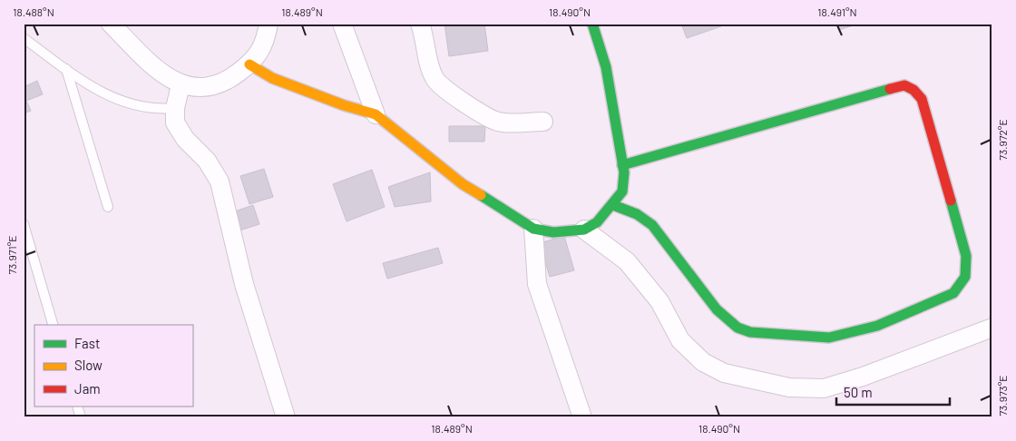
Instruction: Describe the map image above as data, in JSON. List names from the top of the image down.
{
  "legend": ["Fast", "Slow", "Jam"],
  "scale_bar": "50 m",
  "coordinates": [
    "18.488°N",
    "18.489°N",
    "18.490°N",
    "18.491°N",
    "73.972°E",
    "73.971°E",
    "73.973°E"
  ]
}
